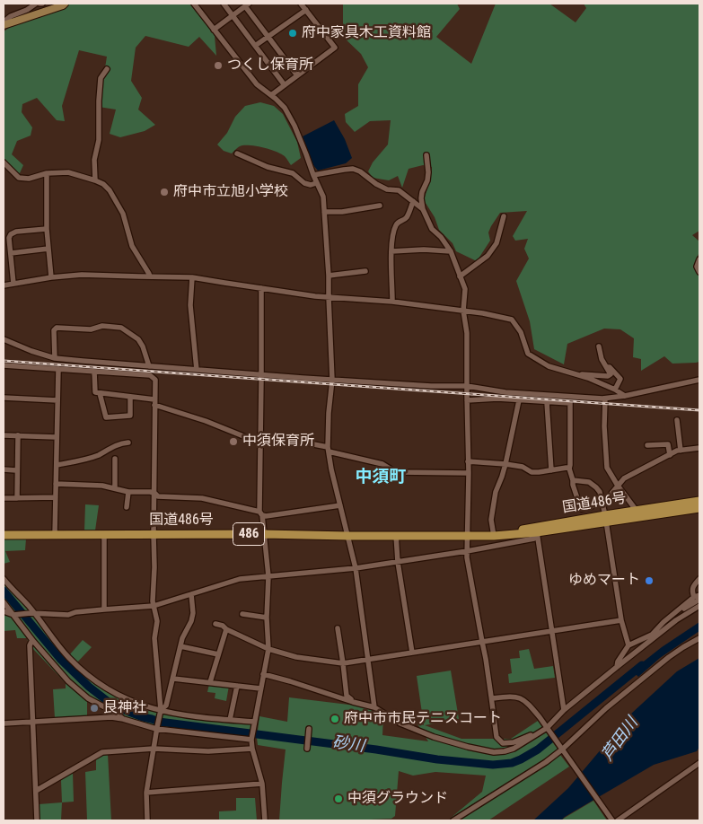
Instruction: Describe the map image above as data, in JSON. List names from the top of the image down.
{
  "streets": {
    "highway": ["国道486号", "486"]
  },
  "districts": ["中須町"],
  "water": ["芦田川", "砂川"],
  "places": [
    "府中家具木工資料館",
    "つくし保育所",
    "府中市立旭小学校",
    "中須保育所",
    "ゆめマート",
    "艮神社",
    "府中市市民テニスコート",
    "中須グラウンド"
  ]
}
